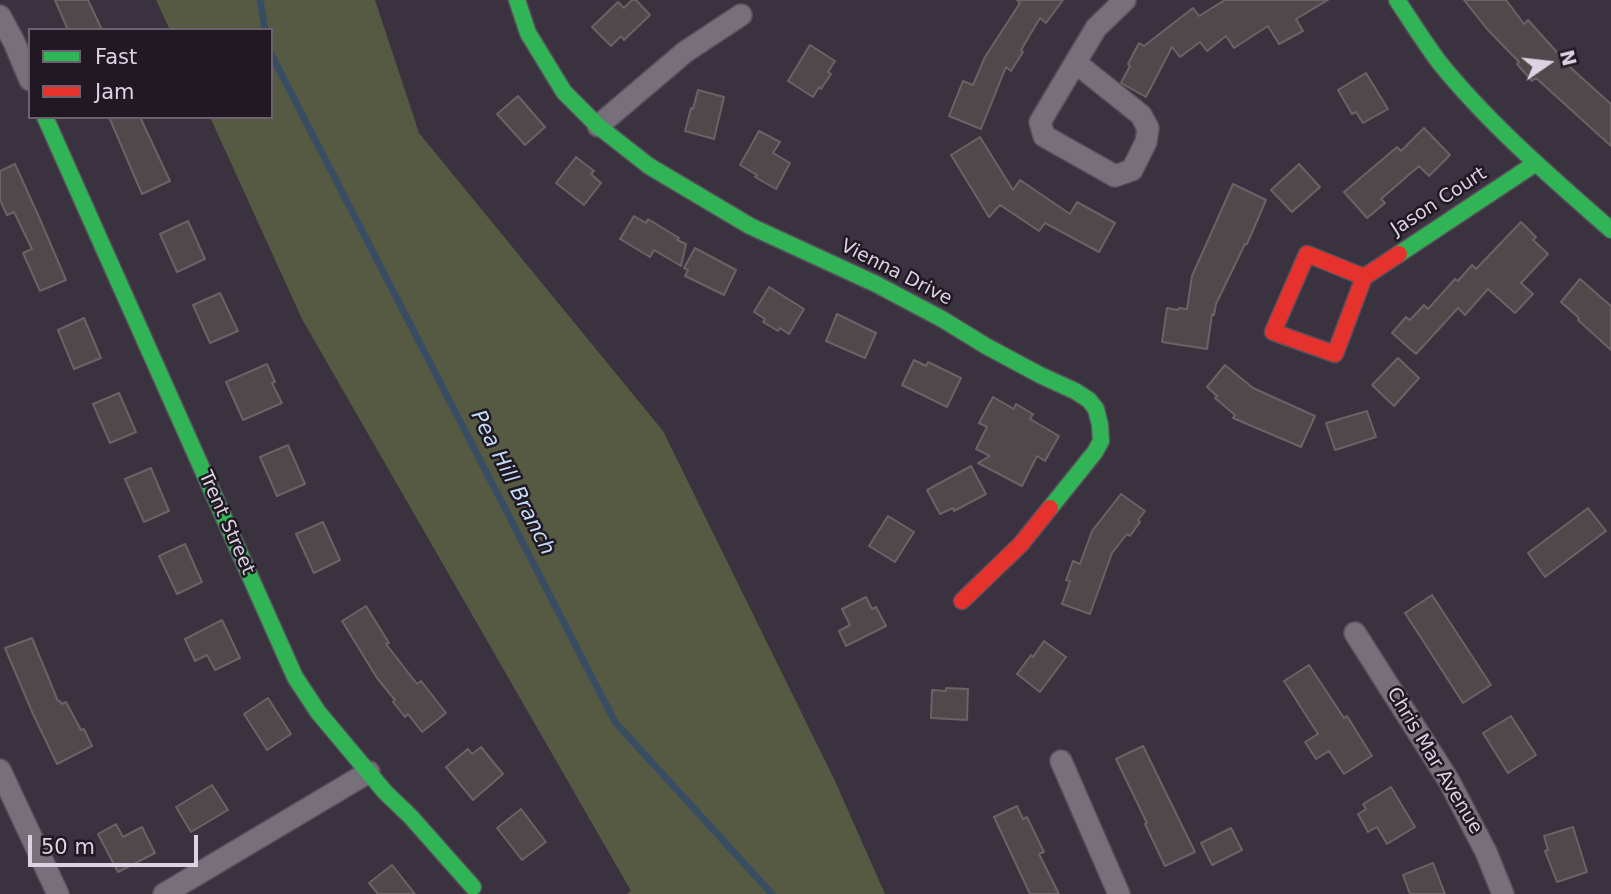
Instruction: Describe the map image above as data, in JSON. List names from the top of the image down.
{
  "streets": {
    "street": [
      "Jason Court",
      "Vienna Drive",
      "Trent Street",
      "Chris Mar Avenue"
    ]
  },
  "water": ["Pea Hill Branch"],
  "legend": ["Fast", "Jam"],
  "scale_bar": "50 m",
  "north": "right"
}
